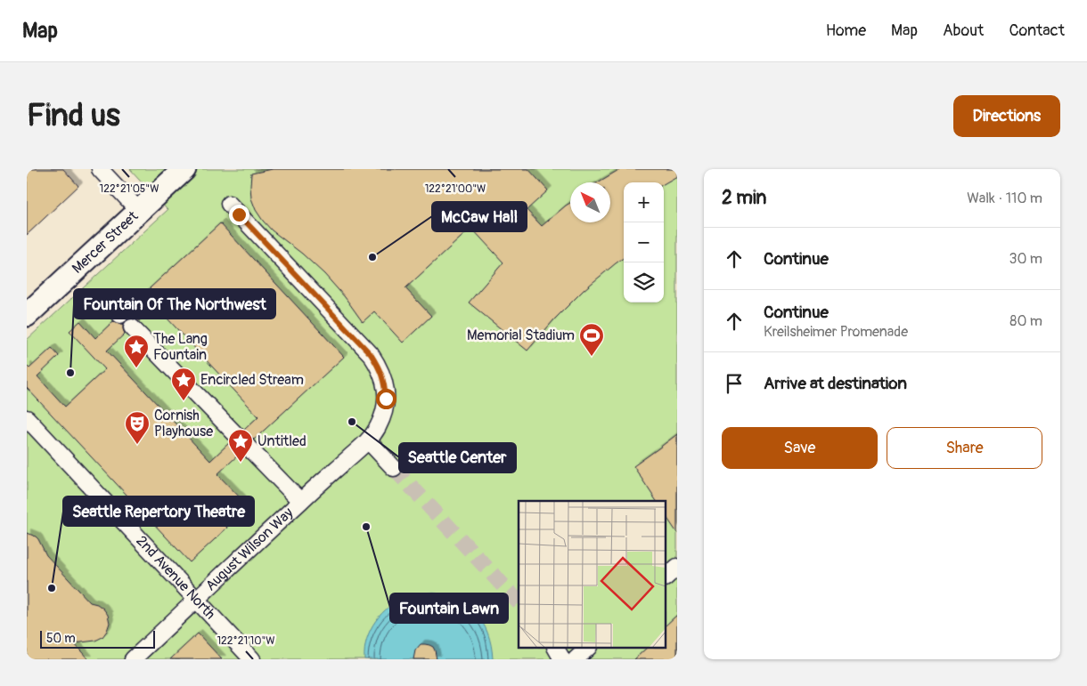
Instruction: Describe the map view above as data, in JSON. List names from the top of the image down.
{
  "streets": {
    "main road": ["Mercer Street"],
    "street": ["August Wilson Way", "2nd Avenue North"]
  },
  "crossings": [
    ["August Wilson Way", "2nd Avenue North"]
  ],
  "places": {
    "other": [
      "McCaw Hall",
      "Fountain Of The Northwest",
      "Seattle Center",
      "Fountain Lawn",
      "Seattle Repertory Theatre"
    ],
    "sports": ["Memorial Stadium"],
    "place": ["The Lang Fountain", "Encircled Stream", "Untitled"],
    "theatre": ["Cornish Playhouse"]
  },
  "scale_bar": "50 m",
  "north": "top left",
  "page": {
    "header": "Map",
    "nav": [
      "Home",
      "Map",
      "About",
      "Contact"
    ],
    "buttons": [
      "Directions",
      ["Save", "Share"]
    ],
    "title": "Find us",
    "heading": ["2 min", "Walk · 110 m"],
    "map_buttons": ["+", "−"],
    "list": [
      ["Continue", "30 m"],
      ["Continue", "Kreilsheimer Promenade", "80 m"],
      "Arrive at destination"
    ],
    "scale": "50 m"
  },
  "coordinates": ["122°21'00\"W", "122°21'05\"W", "122°21'10\"W"]
}
